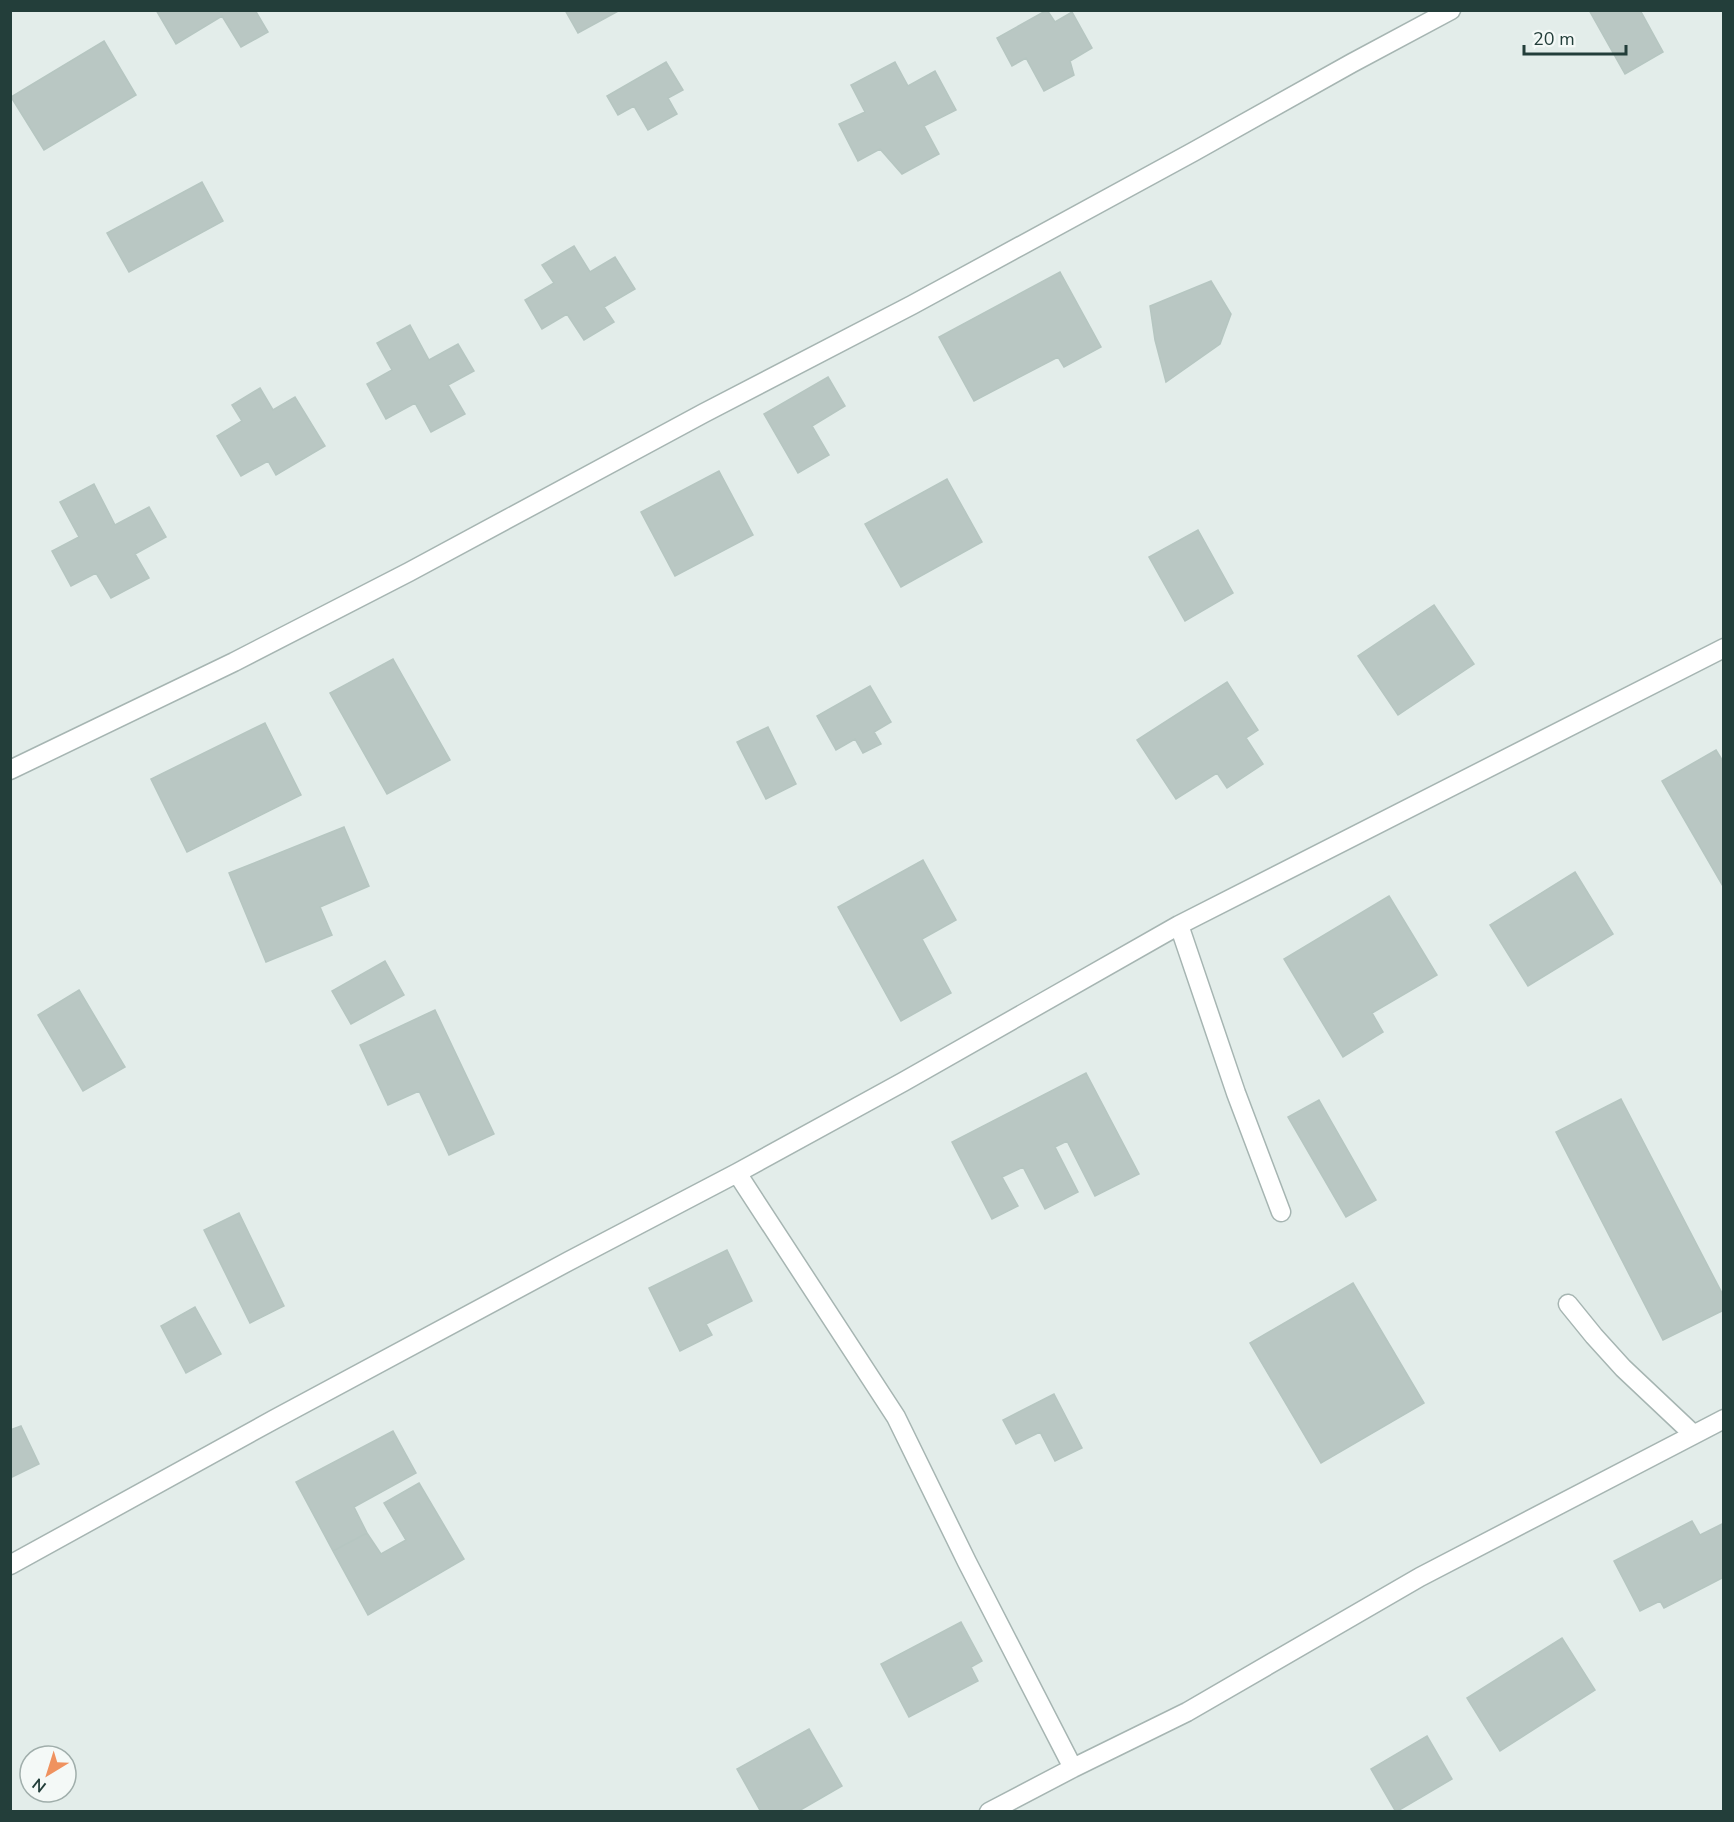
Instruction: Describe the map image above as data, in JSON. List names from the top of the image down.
{
  "scale_bar": "20 m",
  "north": "bottom left"
}
